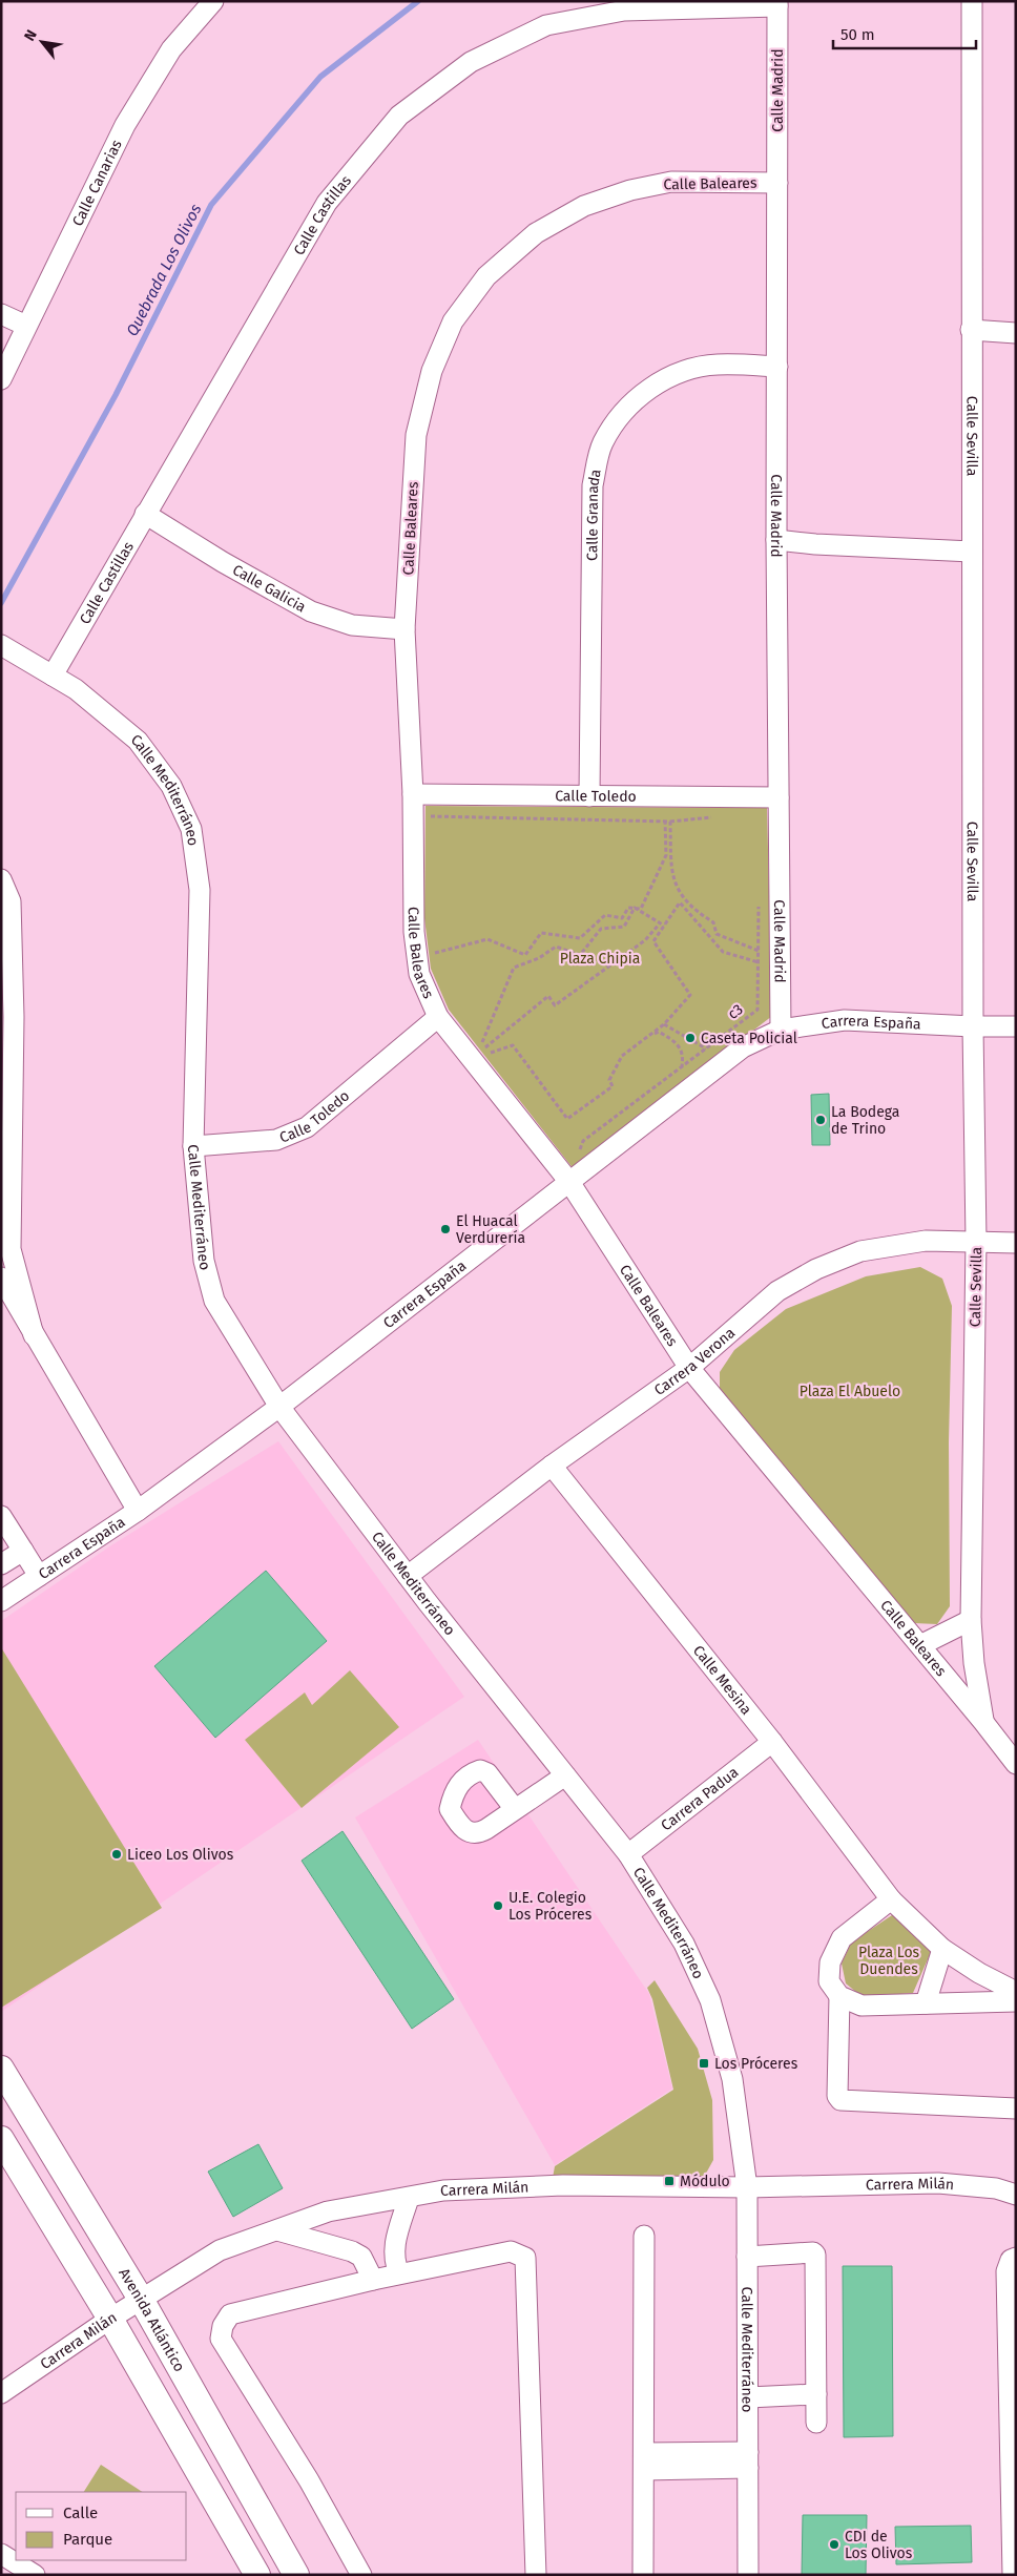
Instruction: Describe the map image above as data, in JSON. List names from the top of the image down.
{
  "streets": {
    "main road": ["Avenida Atlántico"],
    "street": [
      "Calle Madrid",
      "Calle Canarias",
      "Calle Baleares",
      "Calle Castillas",
      "Calle Sevilla",
      "Calle Granada",
      "Calle Galicia",
      "Calle Mediterráneo",
      "Calle Toledo",
      "Carrera España",
      "Carrera Verona",
      "Calle Mesina",
      "Carrera Padua",
      "Carrera Milán"
    ],
    "path": ["c3"]
  },
  "crossings": [
    ["Calle Madrid", "Calle Baleares"],
    ["Calle Madrid", "Calle Castillas"],
    ["Calle Madrid", "Calle Granada"],
    ["Calle Madrid", "Calle Toledo"],
    ["Calle Madrid", "Carrera España"],
    ["Calle Baleares", "Calle Sevilla"],
    ["Calle Baleares", "Calle Galicia"],
    ["Calle Baleares", "Calle Toledo"],
    ["Calle Baleares", "Carrera España"],
    ["Calle Baleares", "Carrera Verona"],
    ["Calle Castillas", "Calle Galicia"],
    ["Calle Castillas", "Calle Mediterráneo"],
    ["Calle Sevilla", "Carrera España"],
    ["Calle Sevilla", "Carrera Verona"],
    ["Calle Granada", "Calle Toledo"],
    ["Calle Mediterráneo", "Calle Toledo"],
    ["Calle Mediterráneo", "Carrera España"],
    ["Calle Mediterráneo", "Carrera Verona"],
    ["Calle Mediterráneo", "Carrera Padua"],
    ["Calle Mediterráneo", "Carrera Milán"],
    ["Carrera Verona", "Calle Mesina"],
    ["Calle Mesina", "Carrera Padua"],
    ["Carrera Milán", "Avenida Atlántico"]
  ],
  "water": ["Quebrada Los Olivos"],
  "parks": ["Plaza Chipia", "Plaza El Abuelo", "Plaza Los Duendes"],
  "places": {
    "other": [
      "Caseta Policial",
      "La Bodega de Trino",
      "El Huacal Verdurería",
      "Liceo Los Olivos",
      "U.E. Colegio Los Próceres",
      "CDI de Los Olivos"
    ],
    "transit": ["Los Próceres", "Módulo"]
  },
  "legend": ["Calle", "Parque"],
  "scale_bar": "50 m",
  "north": "top left"
}
